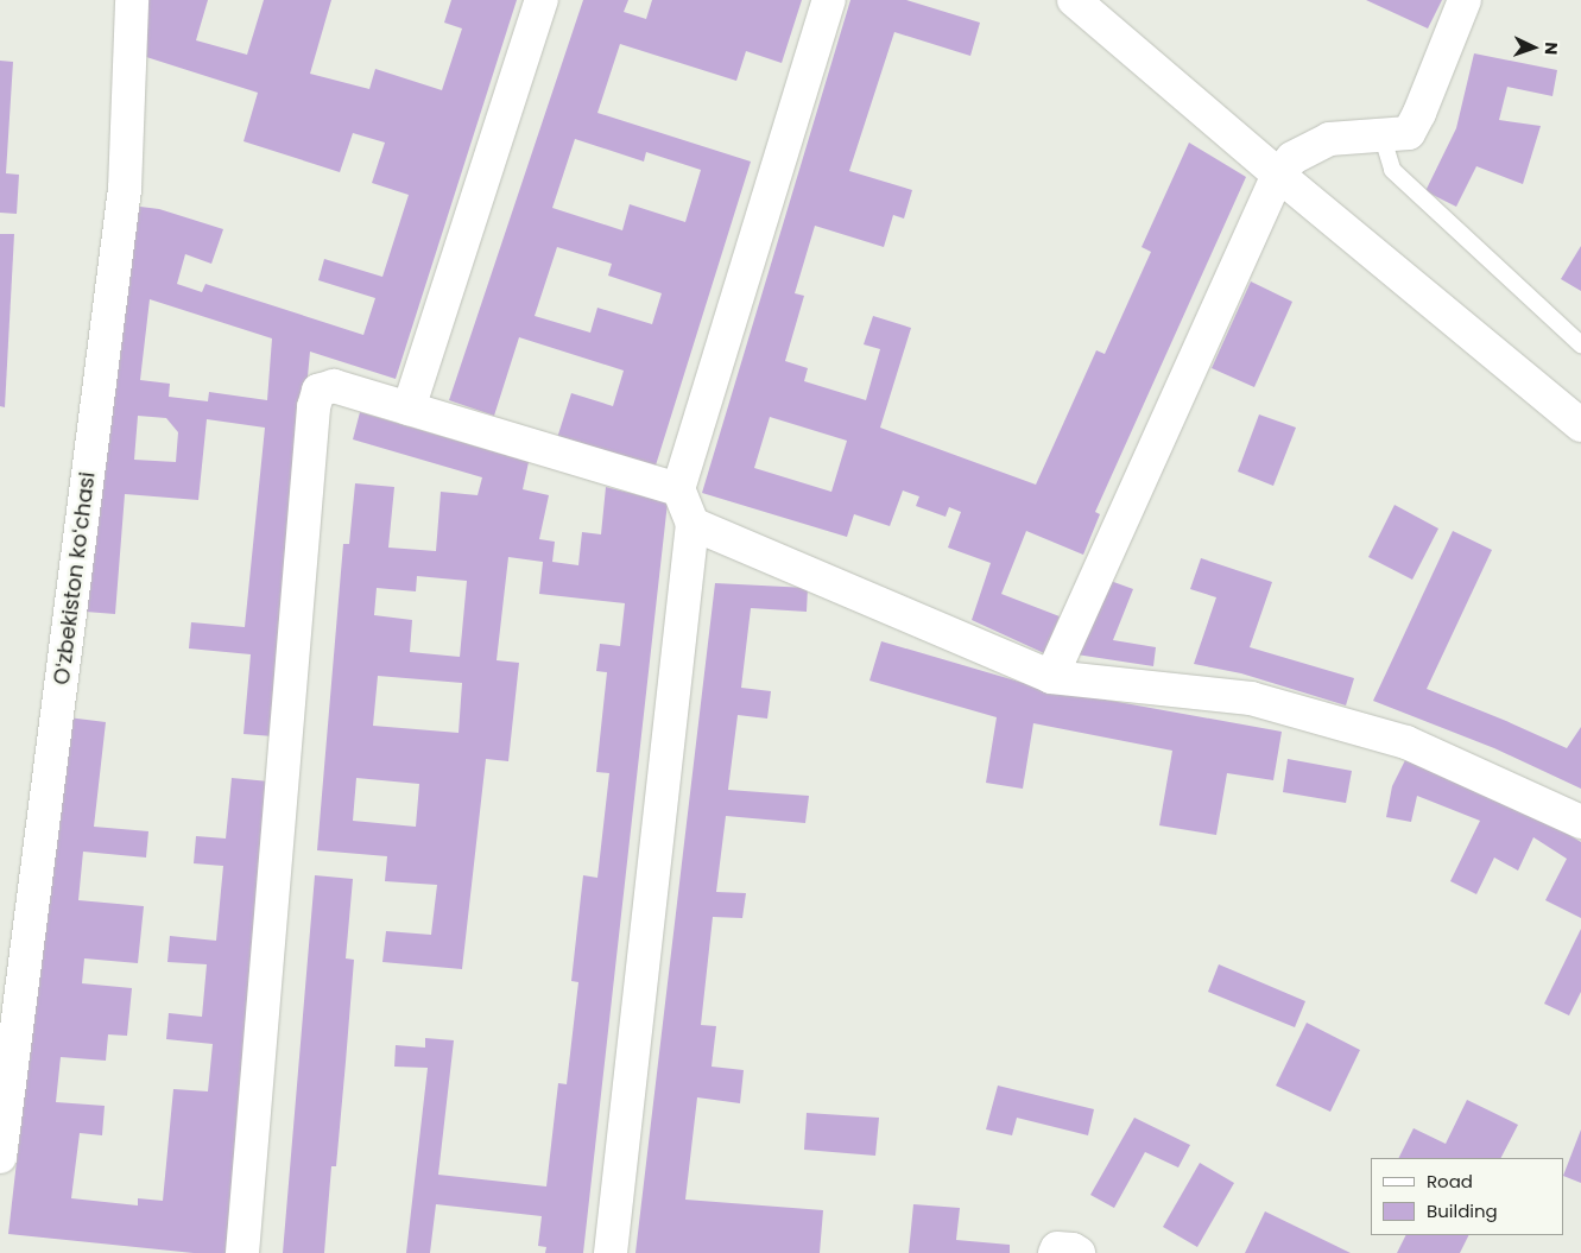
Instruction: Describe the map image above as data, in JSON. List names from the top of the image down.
{
  "streets": {
    "street": ["Oʻzbekiston koʻchasi"]
  },
  "legend": ["Road", "Building"],
  "north": "right"
}
